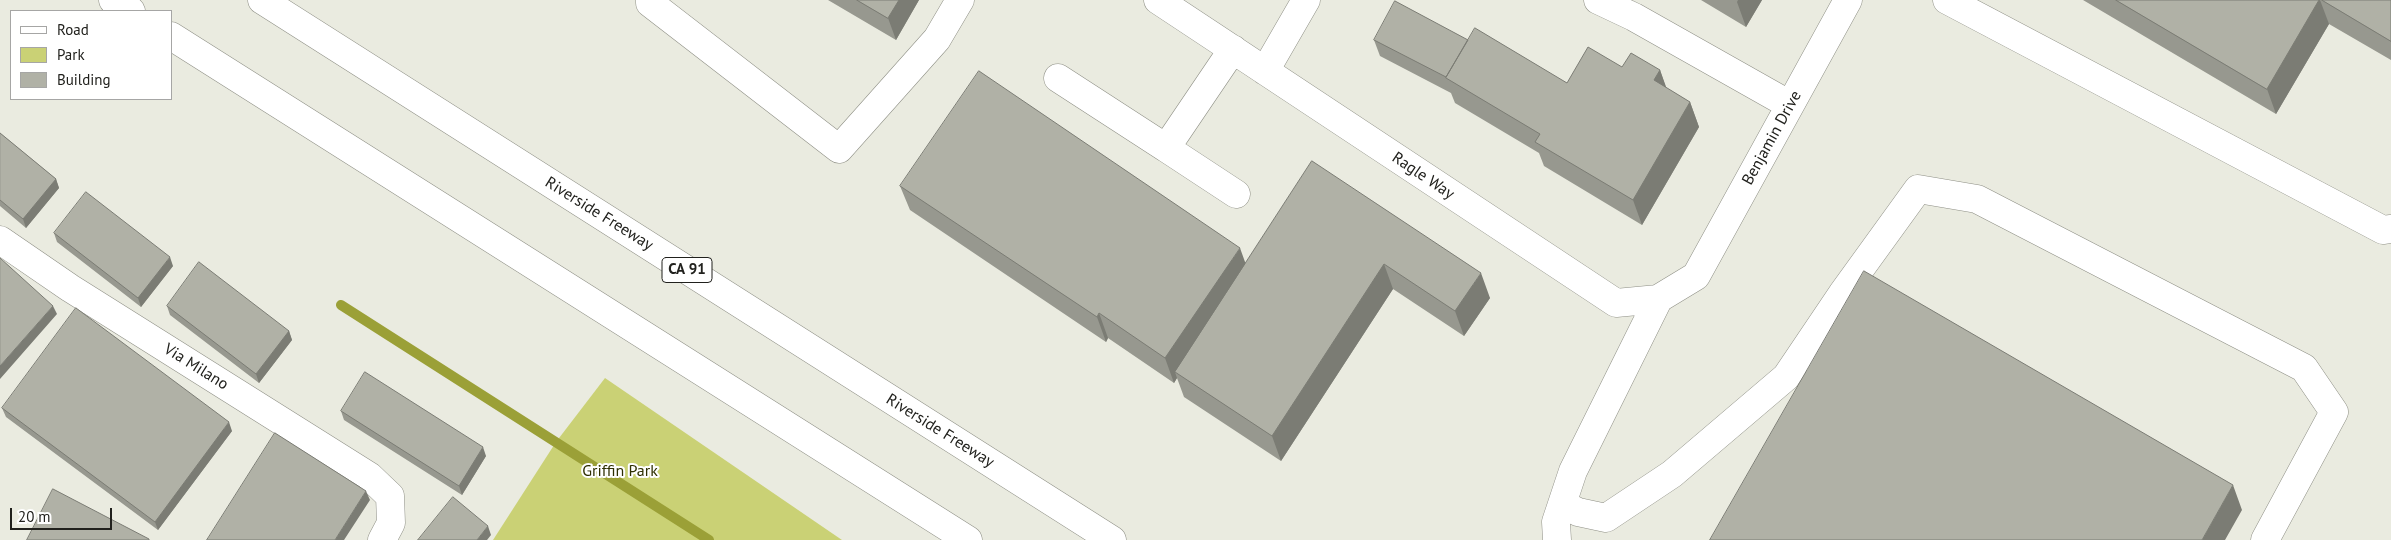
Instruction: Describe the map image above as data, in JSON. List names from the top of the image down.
{
  "streets": {
    "main road": [
      "Benjamin Drive",
      "Ragle Way",
      "Riverside Freeway",
      "CA 91",
      "Via Milano"
    ]
  },
  "crossings": [
    ["Benjamin Drive", "Ragle Way"]
  ],
  "parks": ["Griffin Park"],
  "legend": ["Road", "Park", "Building"],
  "scale_bar": "20 m"
}
